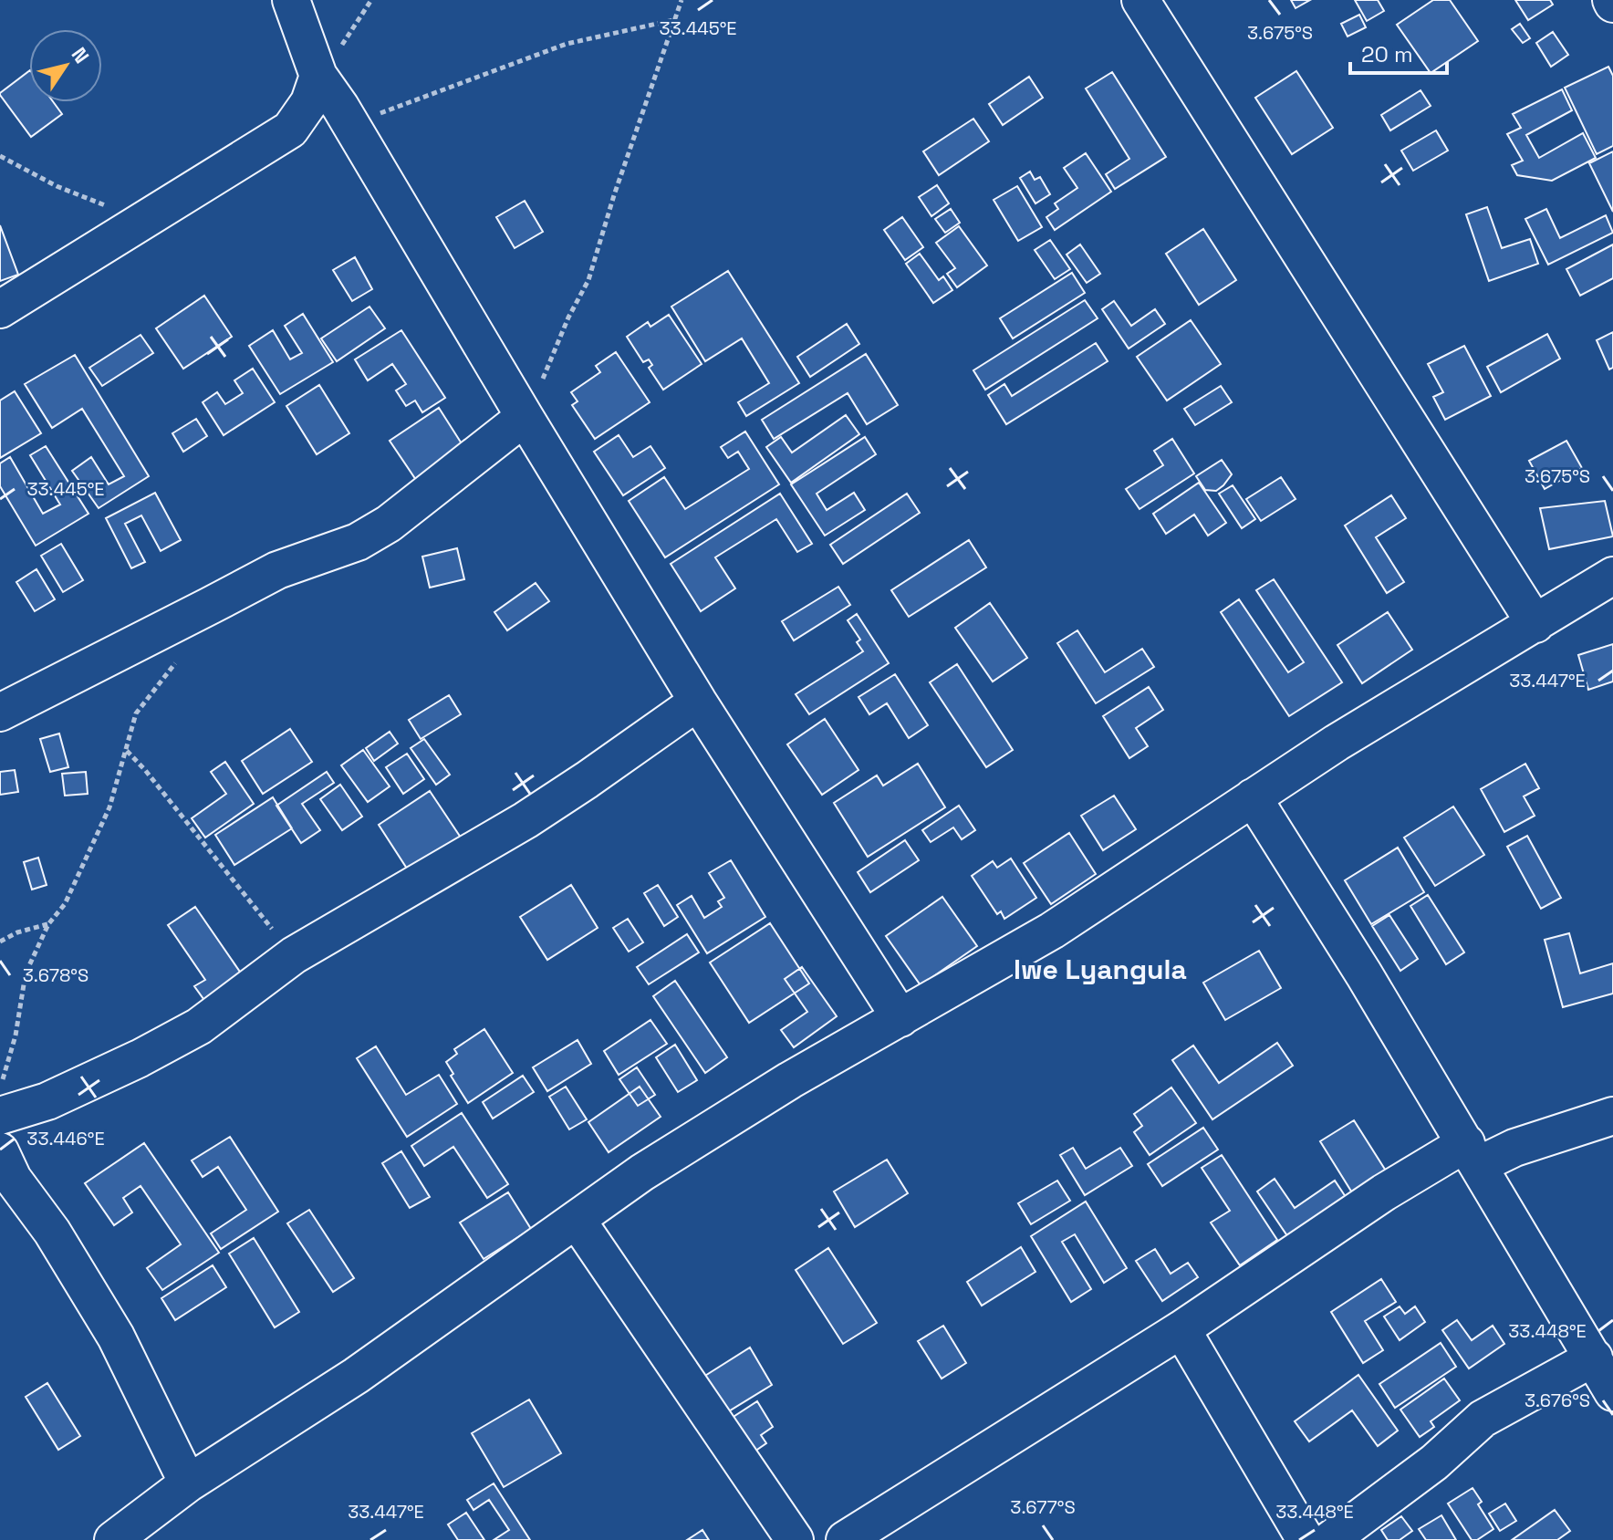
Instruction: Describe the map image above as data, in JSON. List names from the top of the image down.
{
  "districts": ["Iwe Lyangula"],
  "scale_bar": "20 m",
  "north": "top right",
  "coordinates": [
    "33.445°E",
    "3.675°S",
    "33.447°E",
    "3.678°S",
    "33.446°E",
    "33.448°E",
    "3.676°S",
    "3.677°S"
  ]
}
